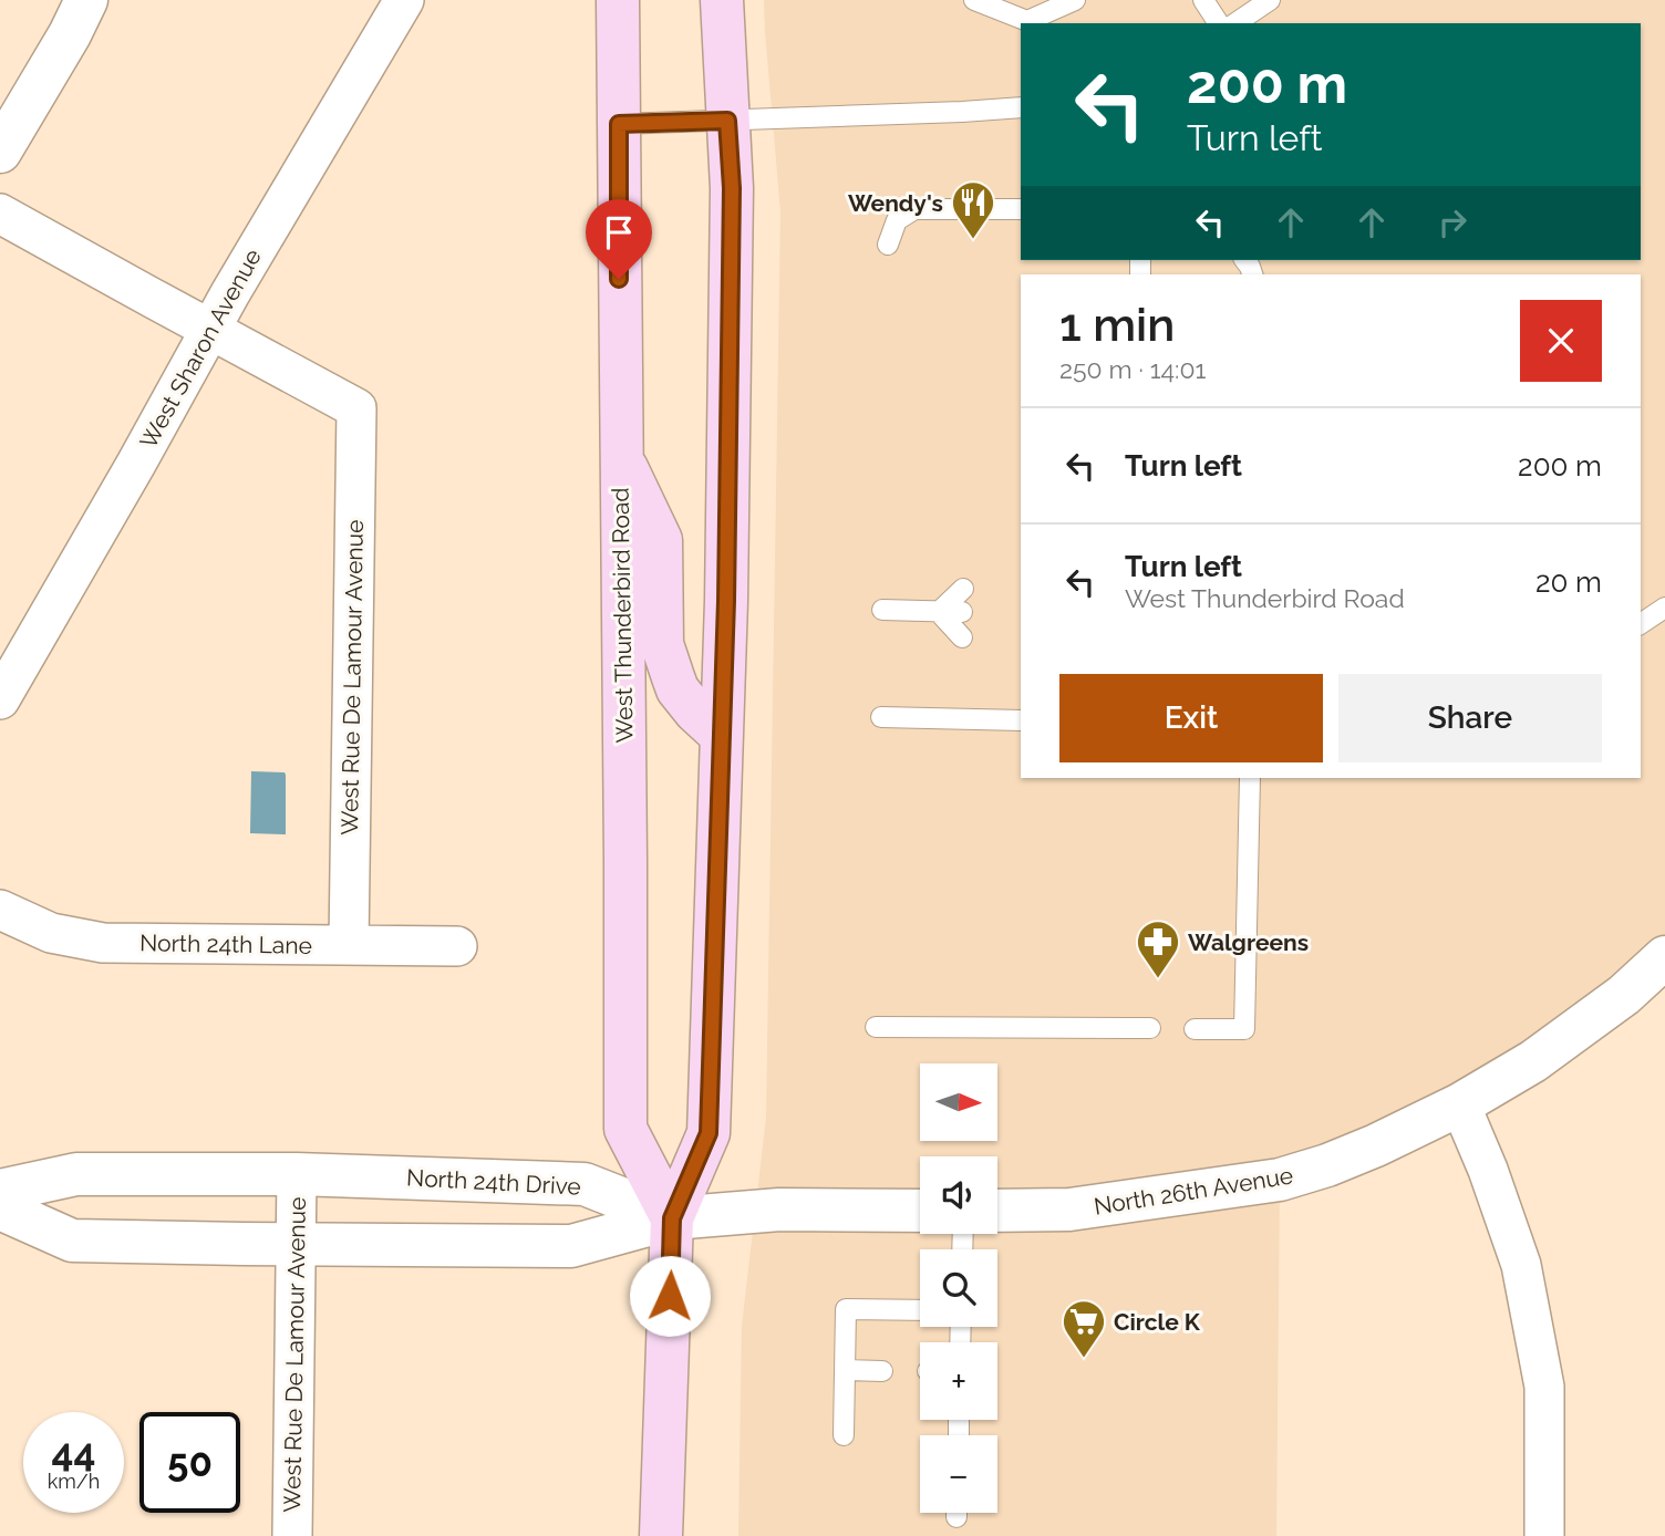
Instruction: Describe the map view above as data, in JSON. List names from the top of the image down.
{
  "streets": {
    "main road": ["West Thunderbird Road"],
    "street": [
      "West Sharon Avenue",
      "West Rue De Lamour Avenue",
      "North 24th Lane",
      "North 24th Drive",
      "North 26th Avenue"
    ]
  },
  "crossings": [
    ["West Sharon Avenue", "West Rue De Lamour Avenue"],
    ["West Thunderbird Road", "North 24th Drive"],
    ["West Rue De Lamour Avenue", "North 24th Lane"],
    ["West Rue De Lamour Avenue", "North 24th Drive"]
  ],
  "places": {
    "restaurant": ["Wendy's"],
    "pharmacy": ["Walgreens"],
    "supermarket": ["Circle K"]
  },
  "north": "right",
  "page": {
    "turn": ["200 m", "Turn left"],
    "heading": ["1 min", "250 m · 14:01"],
    "list": [
      {
        "name": "Turn left",
        "value": "200 m"
      },
      {
        "name": "Turn left",
        "note": "West Thunderbird Road",
        "value": "20 m"
      }
    ],
    "buttons": ["Exit", "Share"],
    "map_buttons": ["+", "−"],
    "speed": "44 km/h",
    "limit": "50"
  }
}
